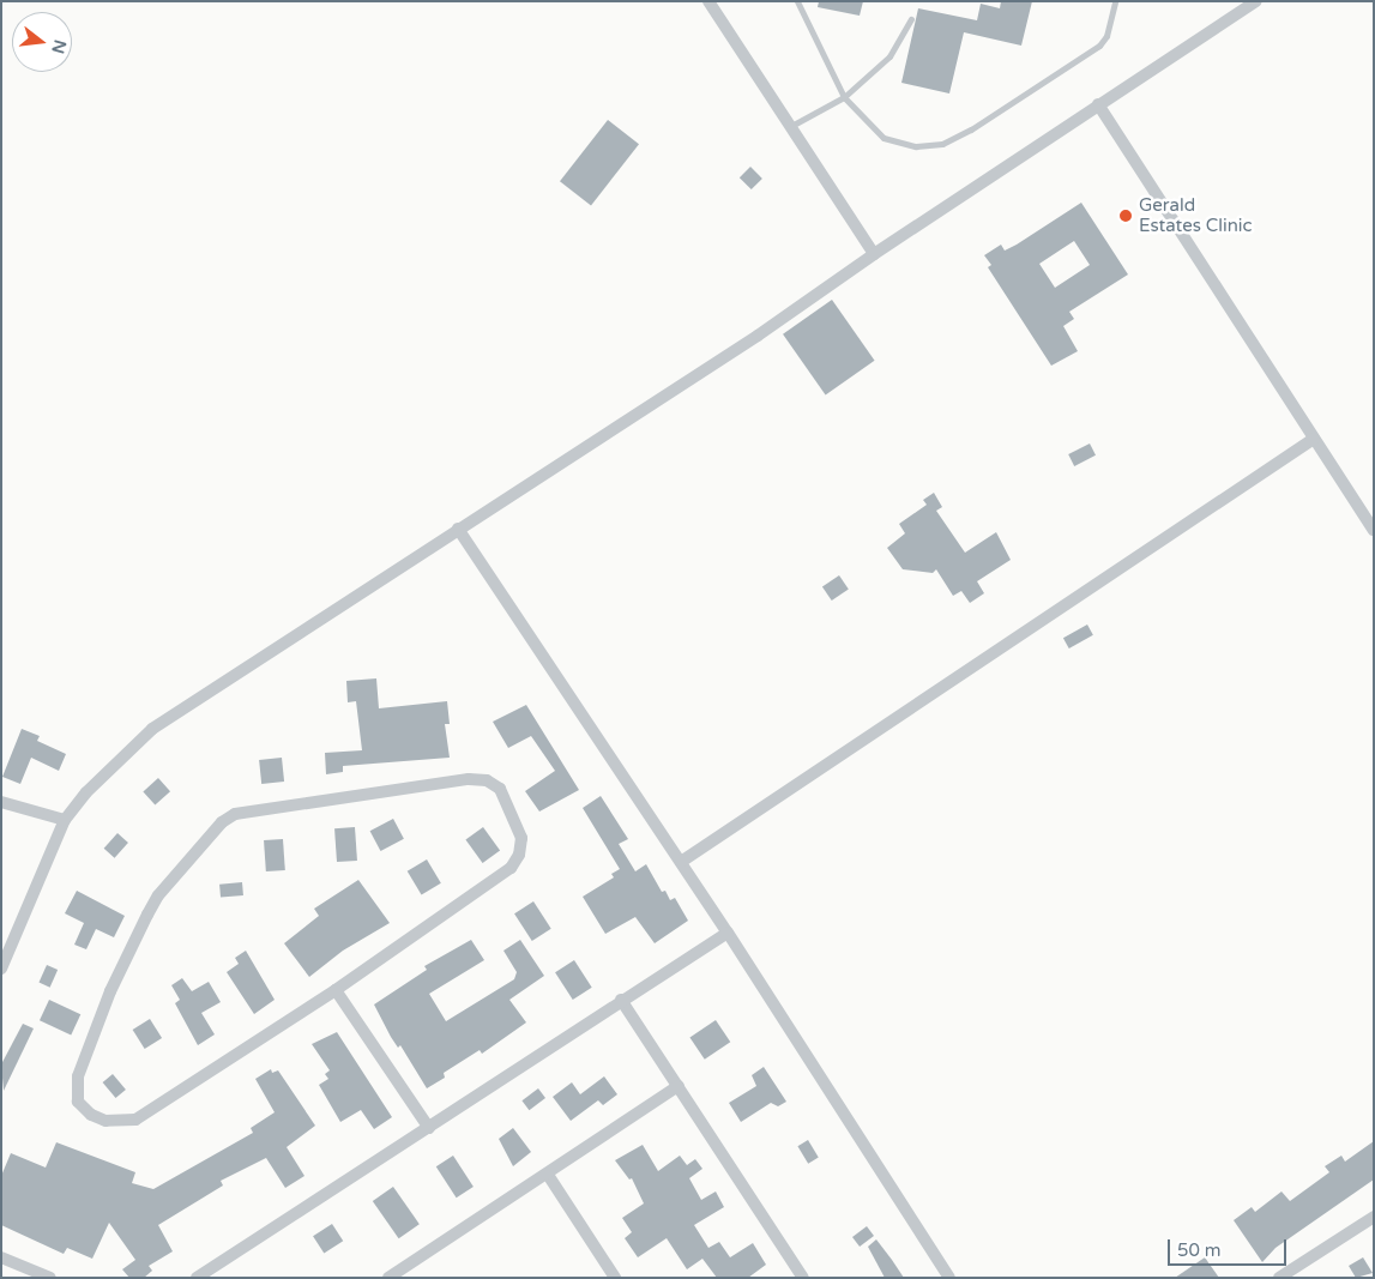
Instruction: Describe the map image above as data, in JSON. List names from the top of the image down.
{
  "places": ["Gerald Estates Clinic"],
  "scale_bar": "50 m",
  "north": "right"
}
